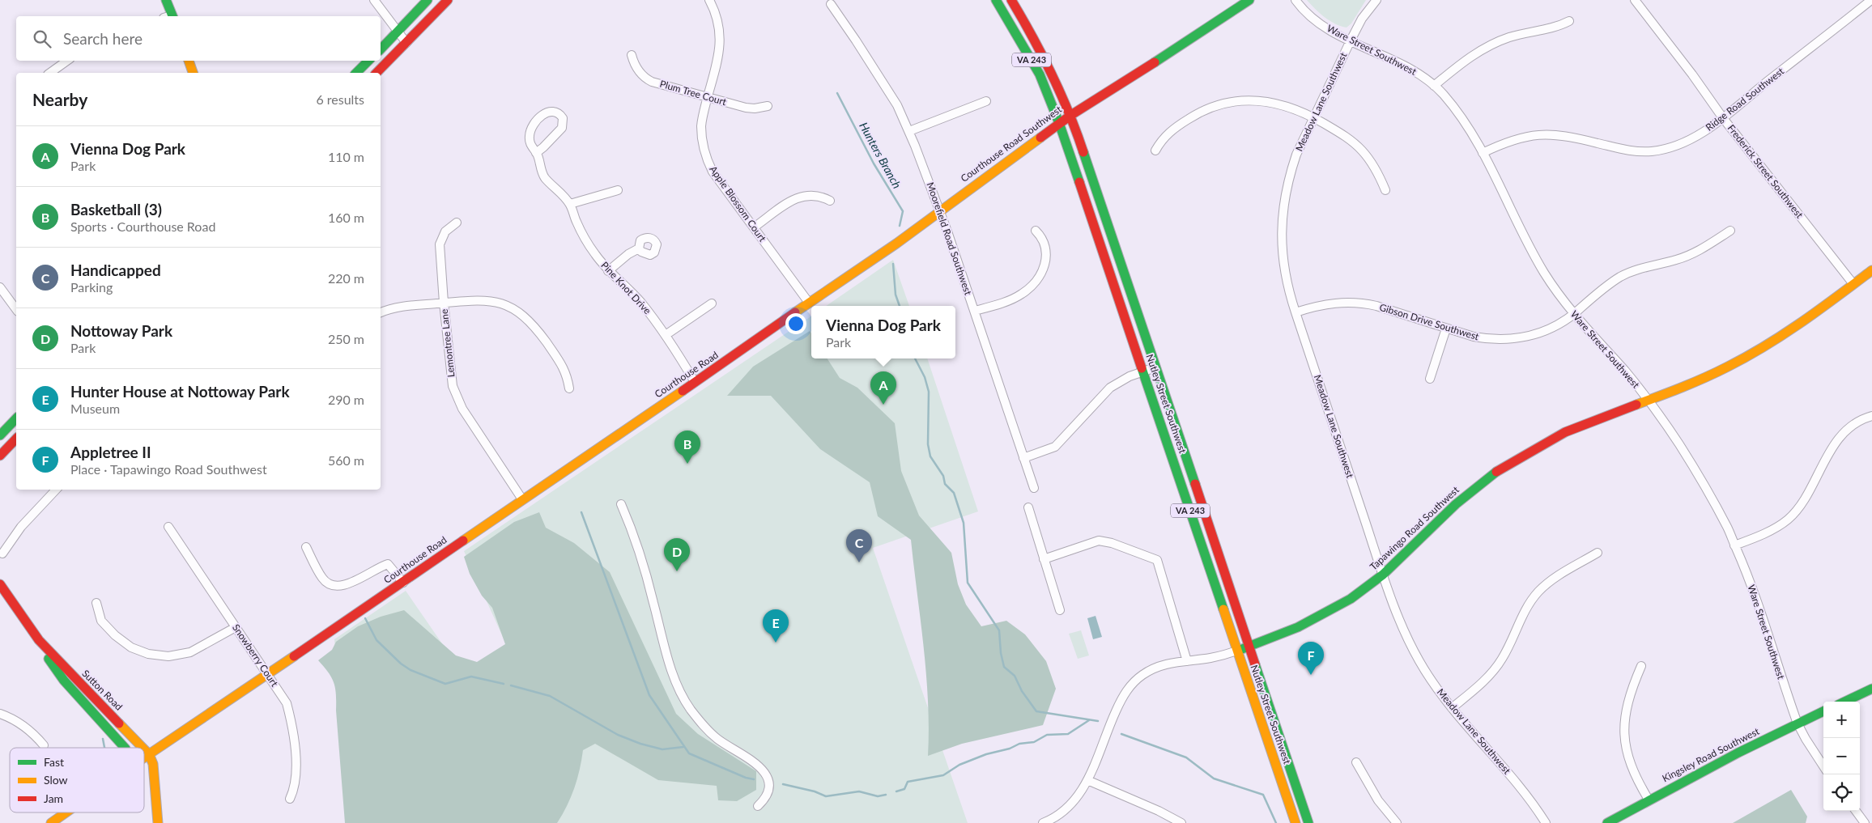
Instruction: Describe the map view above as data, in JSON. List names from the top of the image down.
{
  "streets": {
    "street": [
      "Ware Street Southwest",
      "VA 243",
      "Plum Tree Court",
      "Ridge Road Southwest",
      "Meadow Lane Southwest",
      "Courthouse Road Southwest",
      "Frederick Street Southwest",
      "Apple Blossom Court",
      "Moorefield Road Southwest",
      "Pine Knot Drive",
      "Gibson Drive Southwest",
      "Lemontree Lane",
      "Courthouse Road",
      "Nutley Street Southwest",
      "Tapawingo Road Southwest",
      "Snowberry Court",
      "Sutton Road",
      "Kingsley Road Southwest"
    ]
  },
  "crossings": [
    ["Ware Street Southwest", "Ridge Road Southwest"],
    ["Ware Street Southwest", "Meadow Lane Southwest"],
    ["Ware Street Southwest", "Gibson Drive Southwest"],
    ["Ware Street Southwest", "Tapawingo Road Southwest"],
    ["Ware Street Southwest", "Kingsley Road Southwest"],
    ["Plum Tree Court", "Apple Blossom Court"],
    ["Ridge Road Southwest", "Frederick Street Southwest"],
    ["Meadow Lane Southwest", "Gibson Drive Southwest"],
    ["Meadow Lane Southwest", "Tapawingo Road Southwest"],
    ["Courthouse Road Southwest", "Apple Blossom Court"],
    ["Courthouse Road Southwest", "Moorefield Road Southwest"],
    ["Courthouse Road Southwest", "Courthouse Road"],
    ["Courthouse Road Southwest", "Nutley Street Southwest"],
    ["Frederick Street Southwest", "Tapawingo Road Southwest"],
    ["Pine Knot Drive", "Courthouse Road"],
    ["Lemontree Lane", "Courthouse Road"],
    ["Courthouse Road", "Snowberry Court"],
    ["Courthouse Road", "Sutton Road"],
    ["Nutley Street Southwest", "Tapawingo Road Southwest"]
  ],
  "water": ["Hunters Branch"],
  "legend": ["Fast", "Slow", "Jam"],
  "page": {
    "search": "Search here",
    "heading": ["Nearby", "6 results"],
    "list": [
      {
        "mark": "A",
        "name": "Vienna Dog Park",
        "note": "Park",
        "value": "110 m"
      },
      {
        "mark": "B",
        "name": "Basketball (3)",
        "note": "Sports · Courthouse Road",
        "value": "160 m"
      },
      {
        "mark": "C",
        "name": "Handicapped",
        "note": "Parking",
        "value": "220 m"
      },
      {
        "mark": "D",
        "name": "Nottoway Park",
        "note": "Park",
        "value": "250 m"
      },
      {
        "mark": "E",
        "name": "Hunter House at Nottoway Park",
        "note": "Museum",
        "value": "290 m"
      },
      {
        "mark": "F",
        "name": "Appletree II",
        "note": "Place · Tapawingo Road Southwest",
        "value": "560 m"
      }
    ],
    "popup": ["Vienna Dog Park", "Park"],
    "pins": [
      "A",
      "B",
      "C",
      "D",
      "E",
      "F"
    ],
    "map_buttons": ["+", "−"]
  }
}
